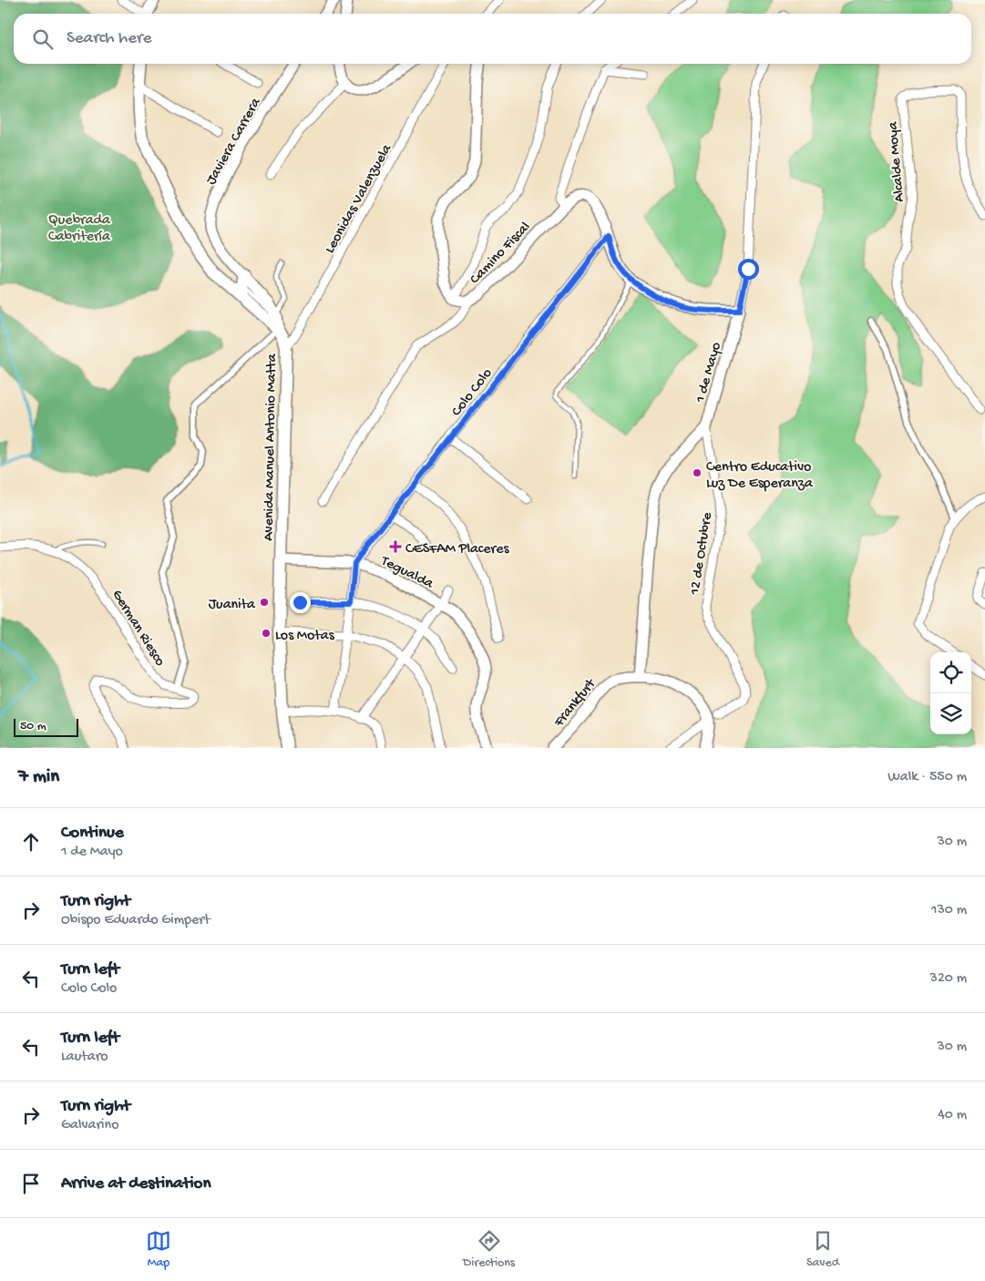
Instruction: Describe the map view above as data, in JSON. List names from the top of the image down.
{
  "streets": {
    "main road": ["Avenida Manuel Antonio Matta"],
    "street": [
      "Javiera Carrera",
      "Alcalde Moya",
      "Leonidas Valenzuela",
      "Camino Fiscal",
      "1 de Mayo",
      "Colo Colo",
      "12 de Octubre",
      "Tegualda",
      "German Riesco",
      "Frankfurt"
    ]
  },
  "crossings": [
    ["Javiera Carrera", "Avenida Manuel Antonio Matta"],
    ["Leonidas Valenzuela", "Avenida Manuel Antonio Matta"],
    ["1 de Mayo", "12 de Octubre"],
    ["1 de Mayo", "Frankfurt"],
    ["Colo Colo", "Tegualda"],
    ["Avenida Manuel Antonio Matta", "Tegualda"]
  ],
  "parks": ["Quebrada Cabritería"],
  "places": {
    "other": ["Centro Educativo Luz De Esperanza", "Juanita", "Los Motas"],
    "health": ["CESFAM Placeres"]
  },
  "scale_bar": "50 m",
  "page": {
    "search": "Search here",
    "scale": "50 m",
    "heading": ["7 min", "Walk · 550 m"],
    "list": [
      ["Continue", "1 de Mayo", "30 m"],
      ["Turn right", "Obispo Eduardo Gimpert", "130 m"],
      ["Turn left", "Colo Colo", "320 m"],
      ["Turn left", "Lautaro", "30 m"],
      ["Turn right", "Galvarino", "40 m"],
      "Arrive at destination"
    ],
    "nav": ["Map", "Directions", "Saved"]
  }
}
